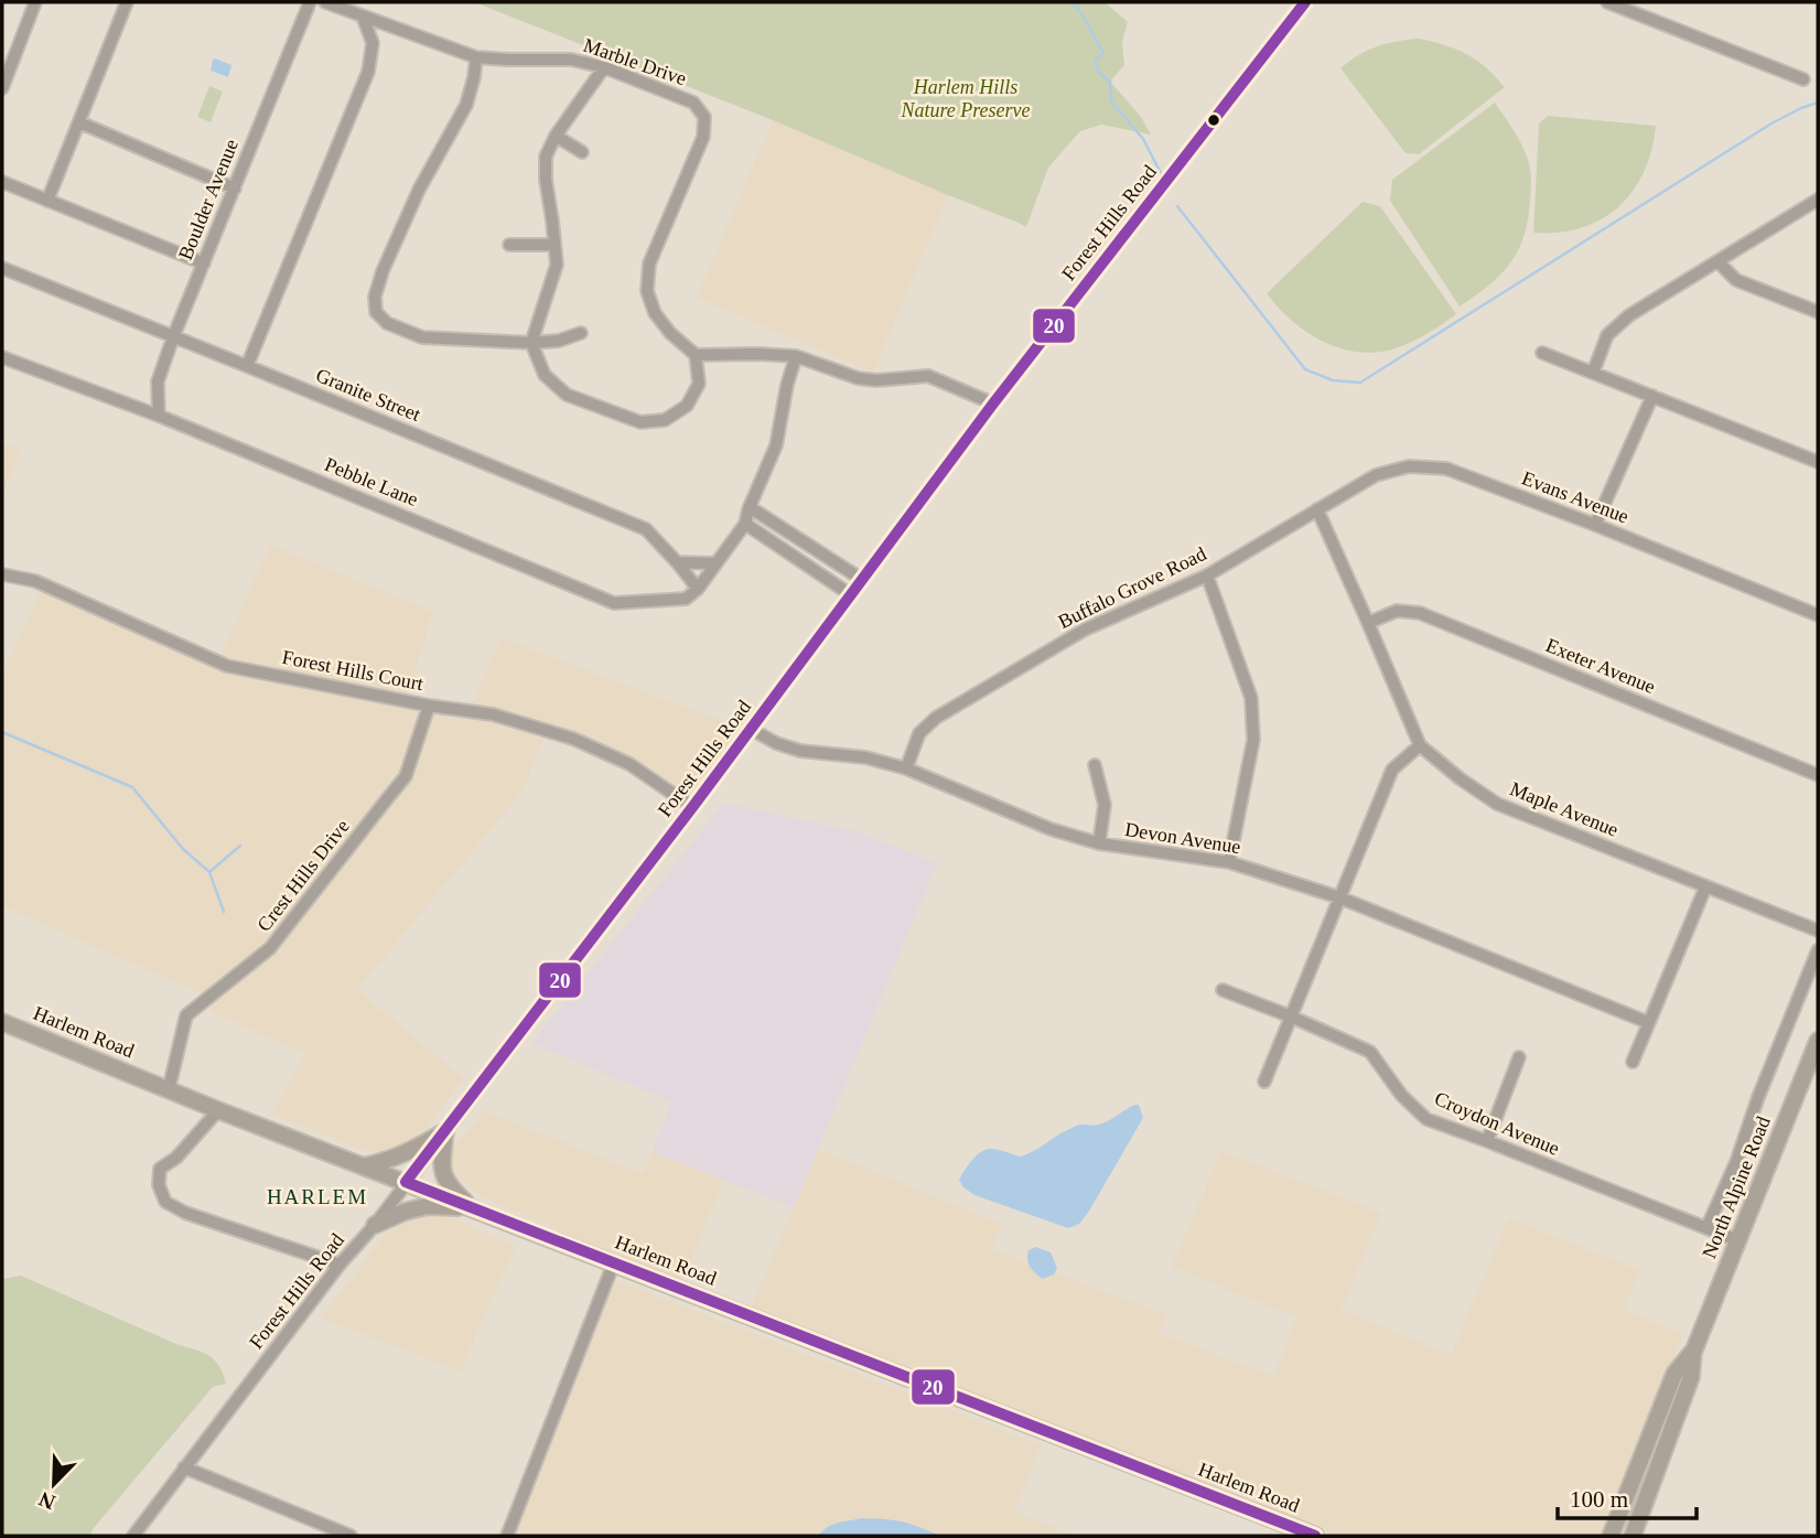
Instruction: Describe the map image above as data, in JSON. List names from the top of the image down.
{
  "streets": {
    "main road": ["Harlem Road", "North Alpine Road"],
    "street": [
      "Marble Drive",
      "Boulder Avenue",
      "Forest Hills Road",
      "Granite Street",
      "Pebble Lane",
      "Evans Avenue",
      "Buffalo Grove Road",
      "Exeter Avenue",
      "Forest Hills Court",
      "Maple Avenue",
      "Devon Avenue",
      "Crest Hills Drive",
      "Croydon Avenue"
    ]
  },
  "crossings": [
    ["Boulder Avenue", "Granite Street"],
    ["Boulder Avenue", "Pebble Lane"],
    ["Forest Hills Road", "Forest Hills Court"],
    ["Forest Hills Road", "Devon Avenue"],
    ["Forest Hills Road", "Harlem Road"],
    ["Granite Street", "Pebble Lane"],
    ["Evans Avenue", "Buffalo Grove Road"],
    ["Evans Avenue", "Maple Avenue"],
    ["Buffalo Grove Road", "Maple Avenue"],
    ["Buffalo Grove Road", "Devon Avenue"],
    ["Exeter Avenue", "Maple Avenue"],
    ["Forest Hills Court", "Crest Hills Drive"],
    ["Crest Hills Drive", "Harlem Road"],
    ["Croydon Avenue", "North Alpine Road"]
  ],
  "districts": ["HARLEM"],
  "parks": ["Harlem Hills Nature Preserve"],
  "lines": ["transit line 20"],
  "scale_bar": "100 m",
  "north": "bottom left"
}
